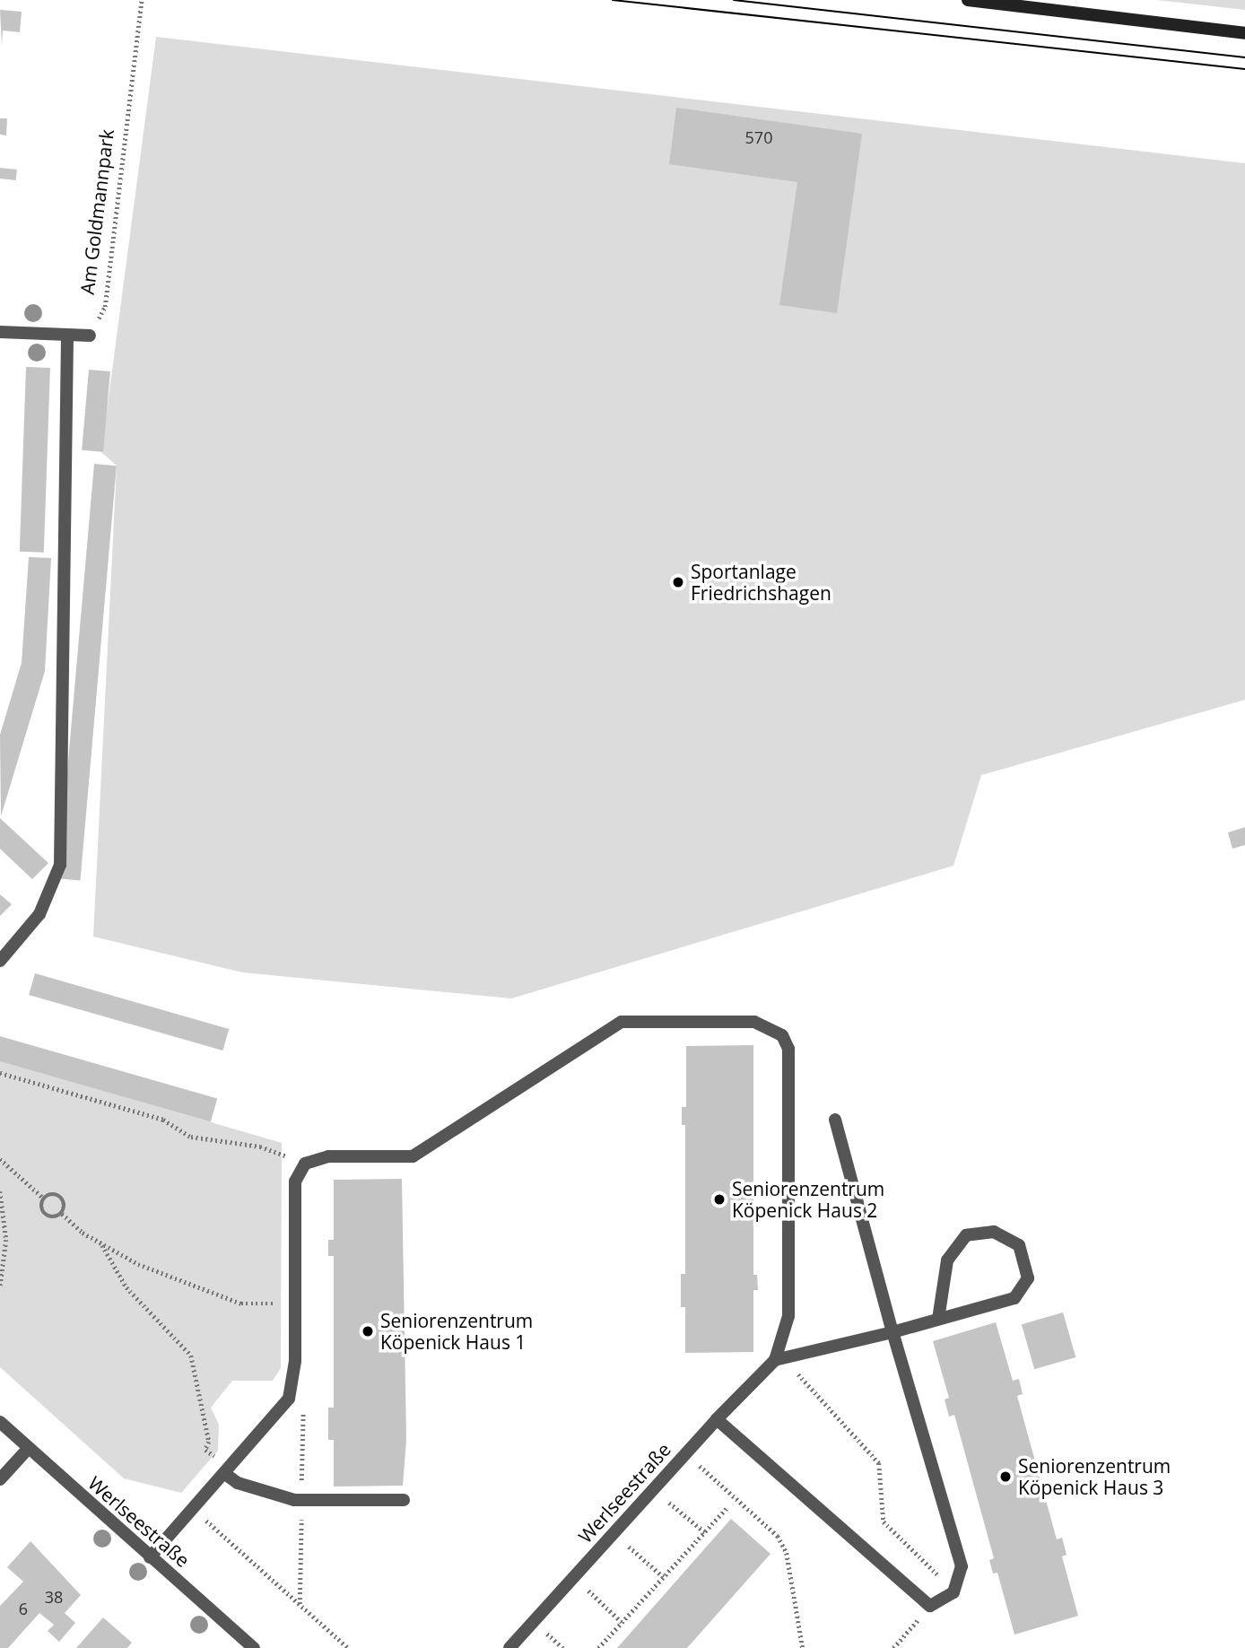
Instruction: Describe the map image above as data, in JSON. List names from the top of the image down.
{
  "streets": {
    "street": ["Werlseestraße"],
    "path": ["Am Goldmannpark"]
  },
  "places": [
    "Sportanlage Friedrichshagen",
    "Seniorenzentrum Köpenick Haus 2",
    "Seniorenzentrum Köpenick Haus 1",
    "Seniorenzentrum Köpenick Haus 3"
  ],
  "house_numbers": ["570", "38", "6"]
}
